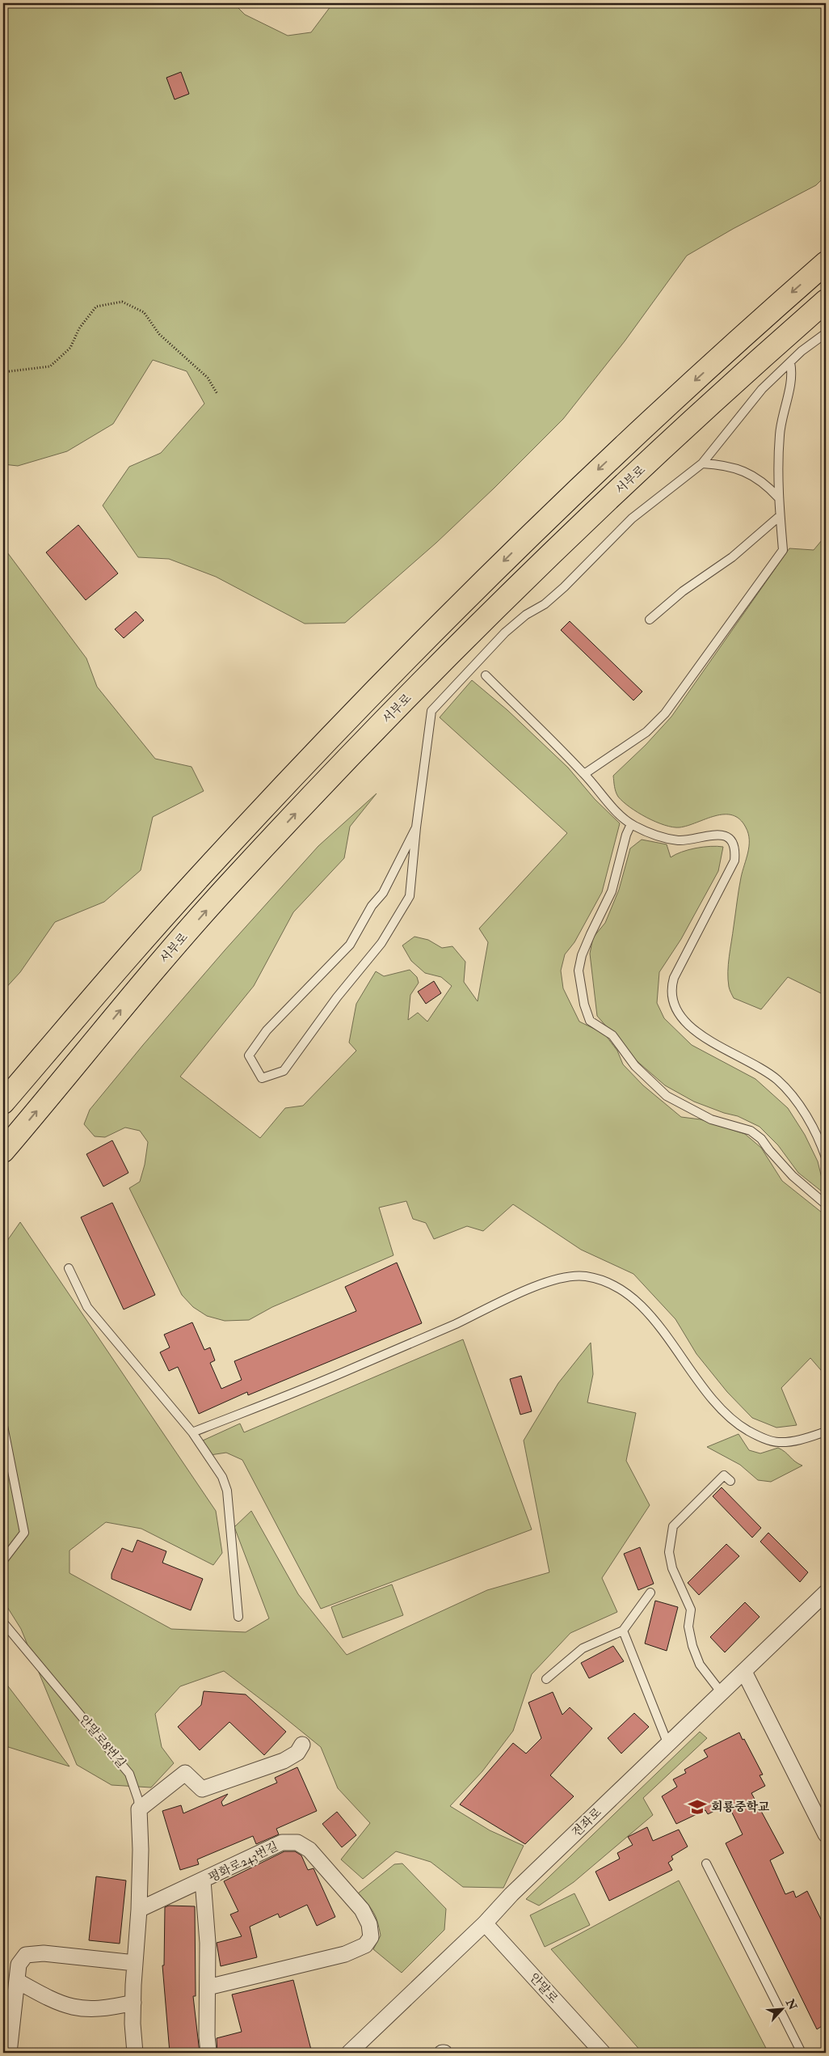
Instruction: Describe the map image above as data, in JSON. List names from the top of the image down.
{
  "streets": {
    "highway": ["서부로"],
    "street": [
      "안말로8번길",
      "전좌로",
      "평화로243번길",
      "안말로"
    ]
  },
  "crossings": [
    ["안말로8번길", "평화로243번길"],
    ["전좌로", "안말로"]
  ],
  "places": {
    "school or university": ["회룡중학교"]
  },
  "north": "top right"
}
